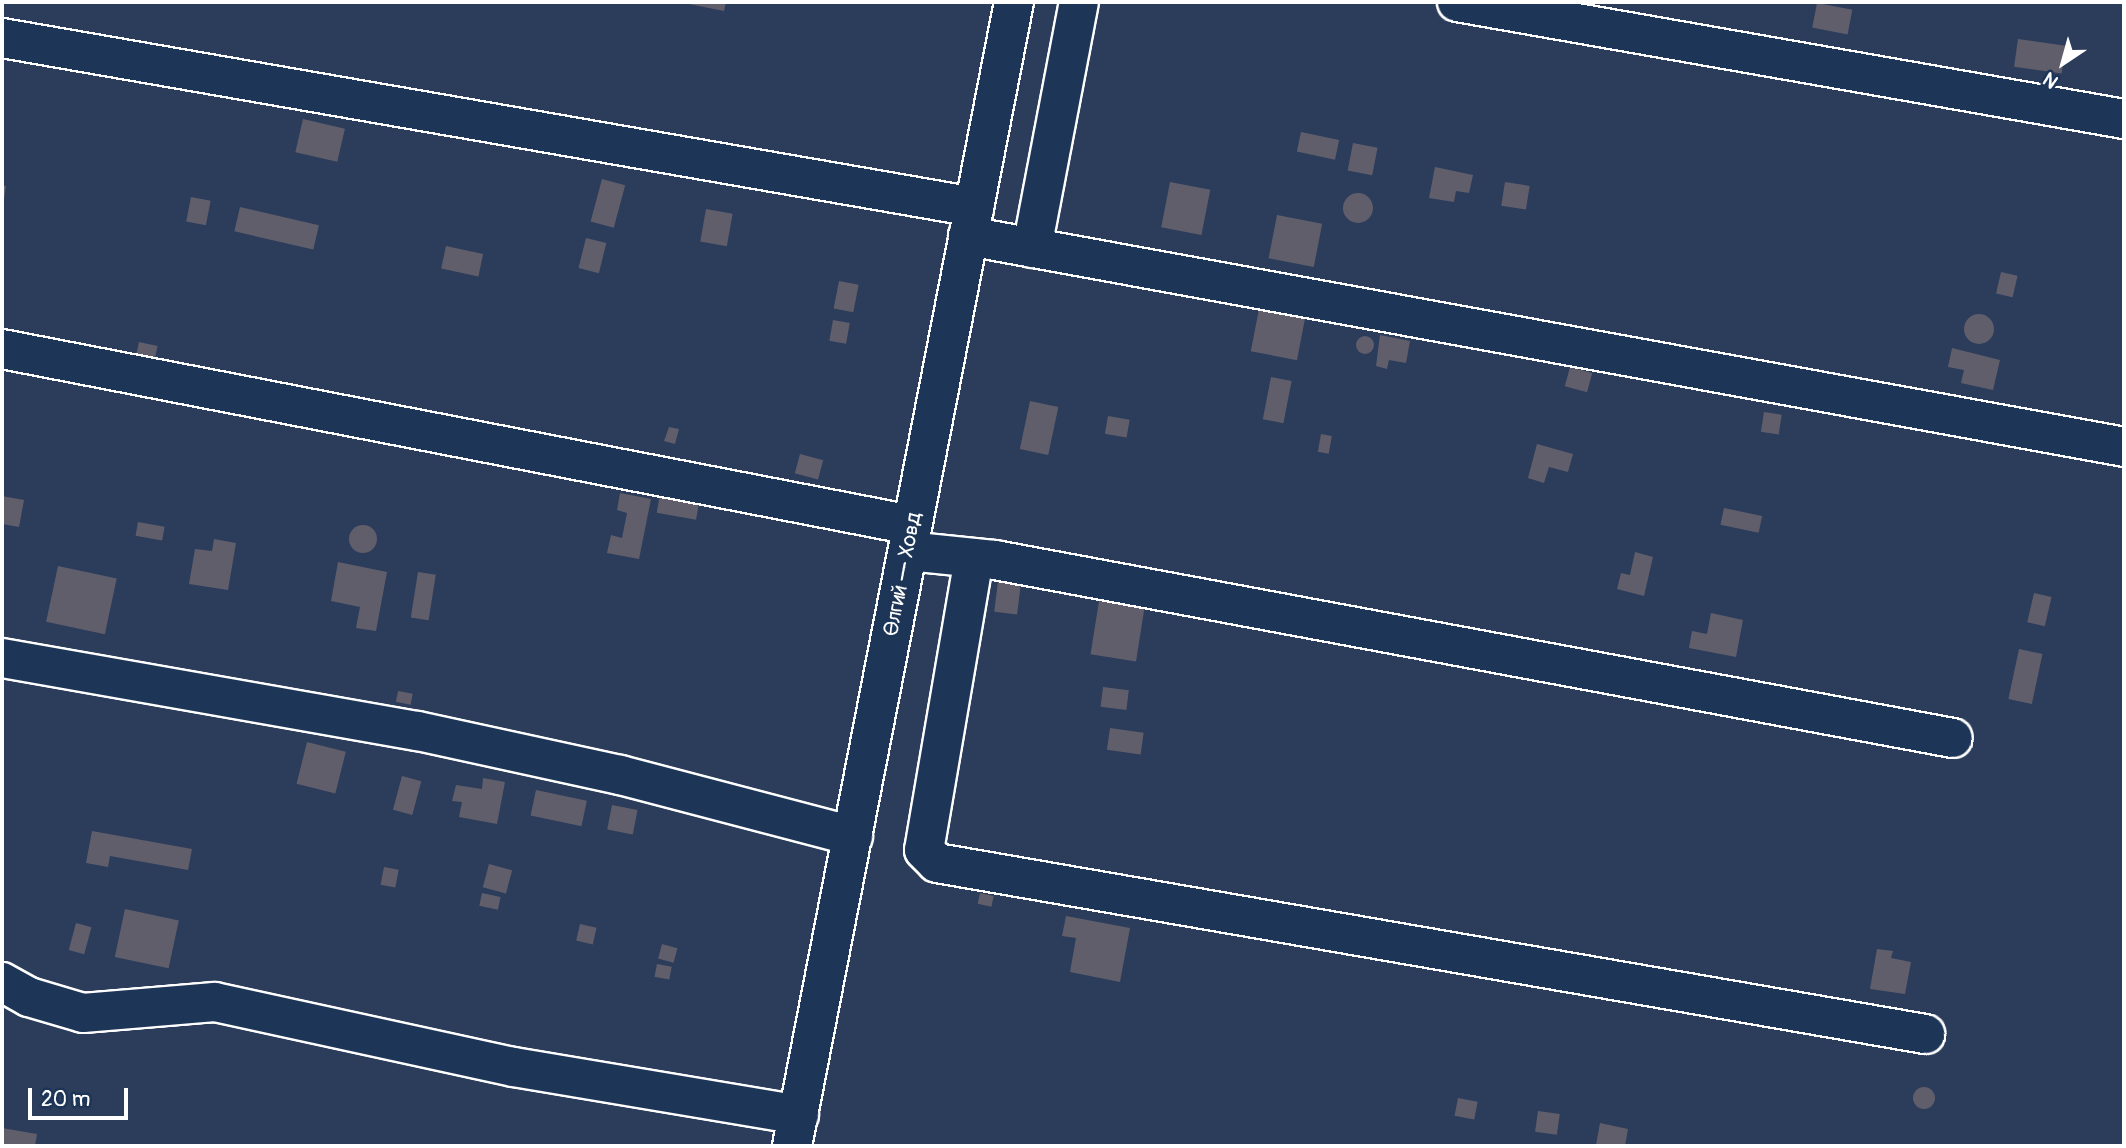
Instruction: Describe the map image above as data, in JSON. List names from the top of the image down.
{
  "streets": {
    "main road": ["Өлгий — Ховд"]
  },
  "scale_bar": "20 m",
  "north": "bottom left"
}
